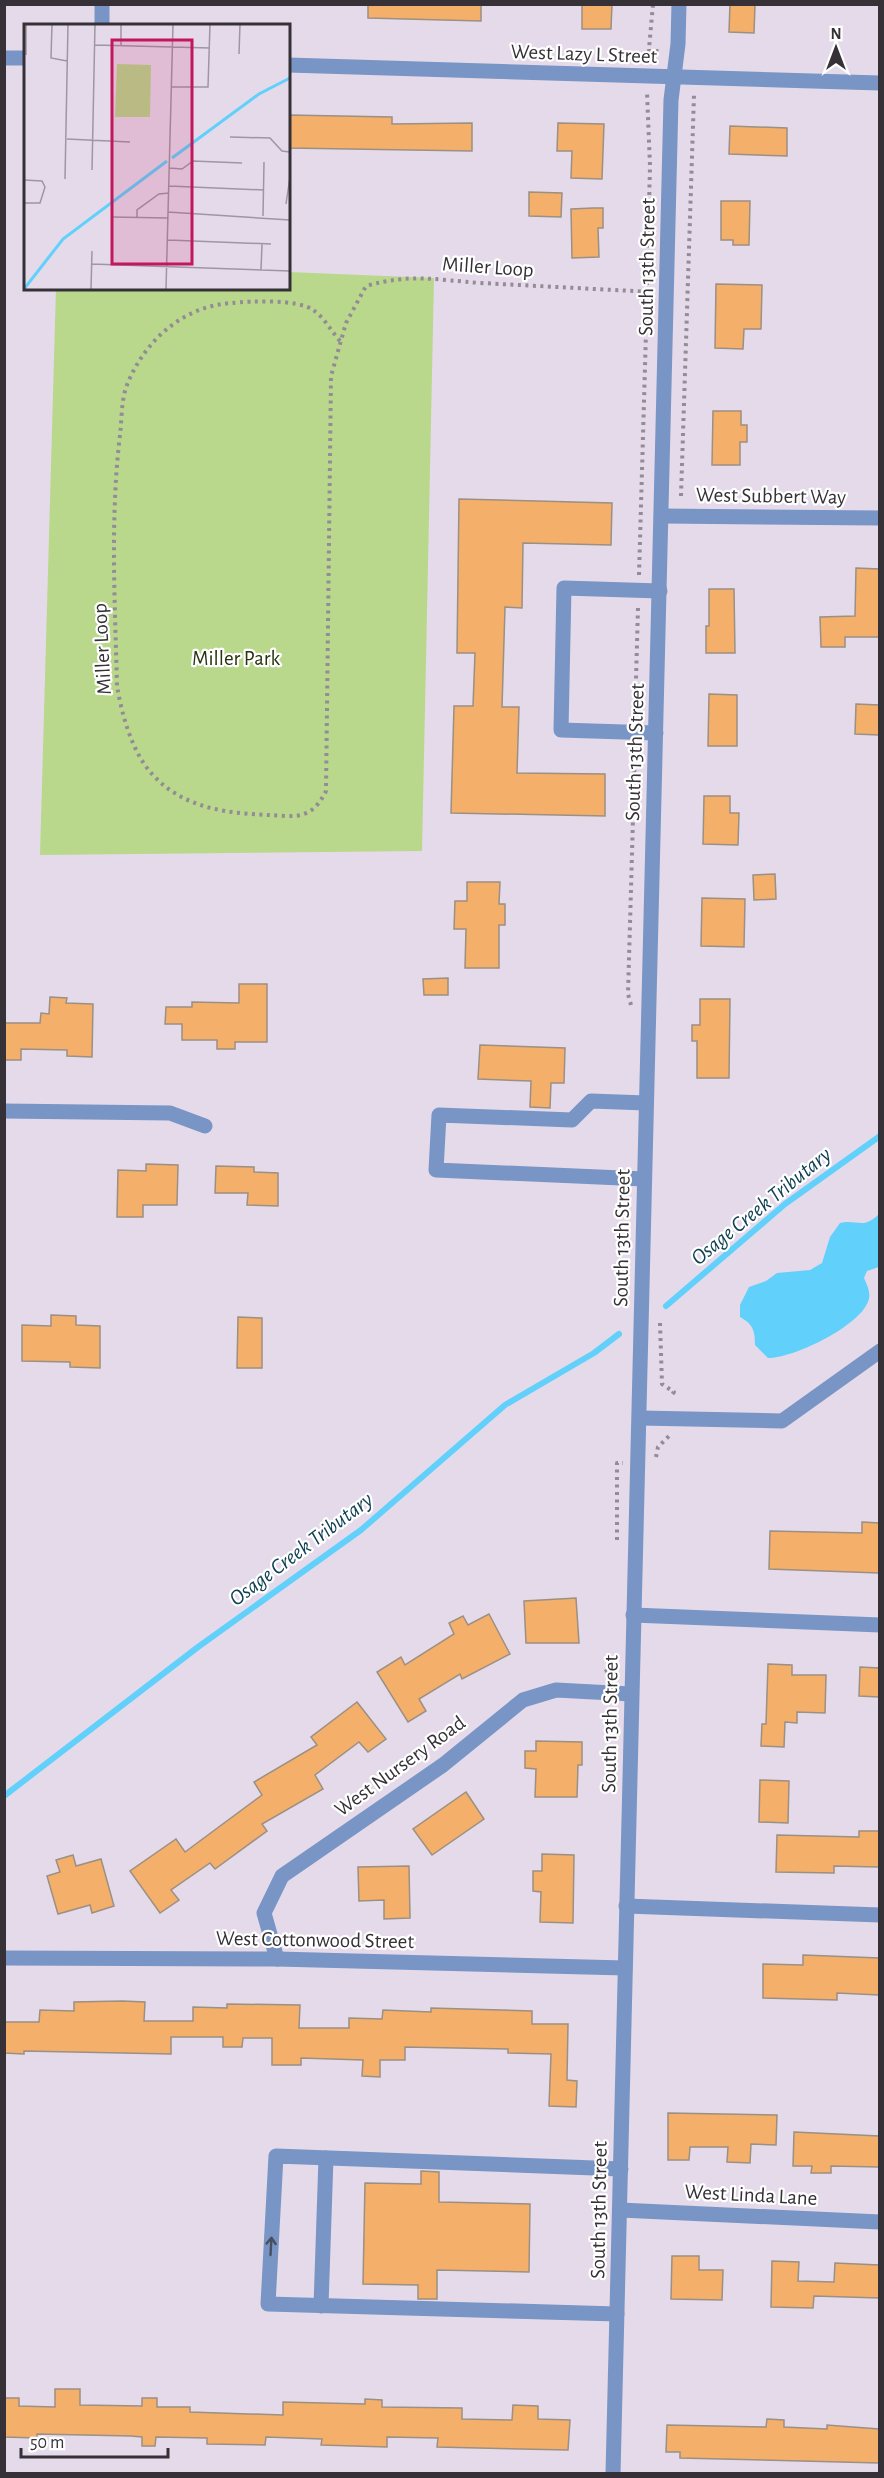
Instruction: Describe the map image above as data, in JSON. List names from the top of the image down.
{
  "streets": {
    "street": [
      "West Lazy L Street",
      "South 13th Street",
      "West Subbert Way",
      "West Nursery Road",
      "West Cottonwood Street",
      "West Linda Lane"
    ],
    "path": ["Miller Loop"]
  },
  "crossings": [
    ["West Lazy L Street", "South 13th Street"],
    ["Miller Loop", "South 13th Street"],
    ["South 13th Street", "West Subbert Way"],
    ["South 13th Street", "West Nursery Road"],
    ["South 13th Street", "West Cottonwood Street"],
    ["South 13th Street", "West Linda Lane"],
    ["West Nursery Road", "West Cottonwood Street"]
  ],
  "water": ["Osage Creek Tributary"],
  "parks": ["Miller Park"],
  "scale_bar": "50 m",
  "north": "top"
}
